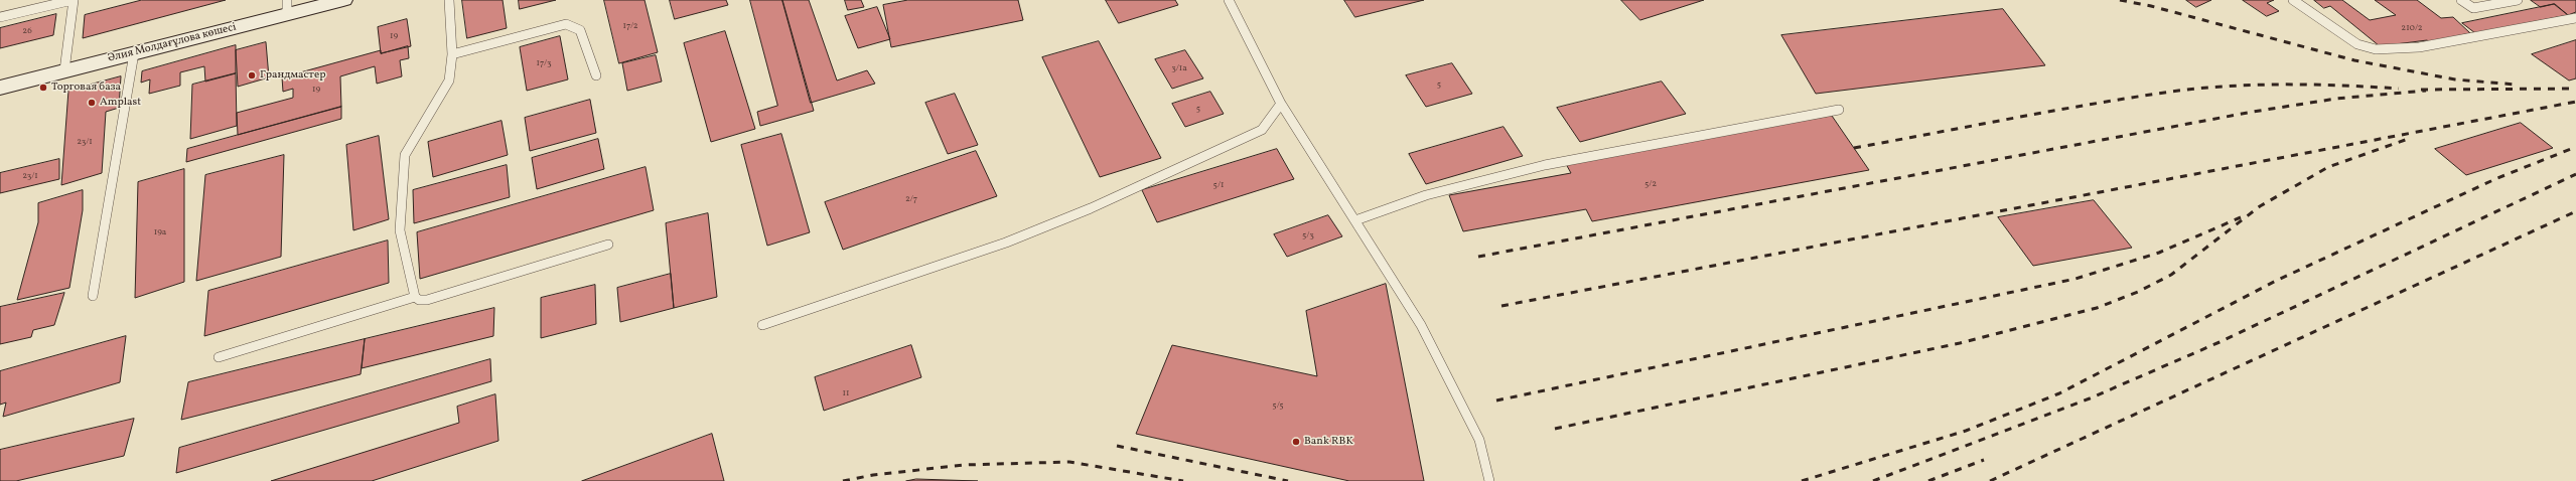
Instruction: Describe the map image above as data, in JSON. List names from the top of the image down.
{
  "streets": {
    "main road": ["Әлия Молдағұлова көшесі"]
  },
  "places": [
    "Грандмастер",
    "Торговая база",
    "Amplast",
    "Bank RBK"
  ],
  "house_numbers": [
    "17/2",
    "210/2",
    "26",
    "19",
    "17/3",
    "3/1а",
    "5",
    "19",
    "5",
    "23/1",
    "23/1",
    "5/2",
    "5/1",
    "2/7",
    "19а",
    "5/3",
    "11",
    "5/5"
  ]
}
